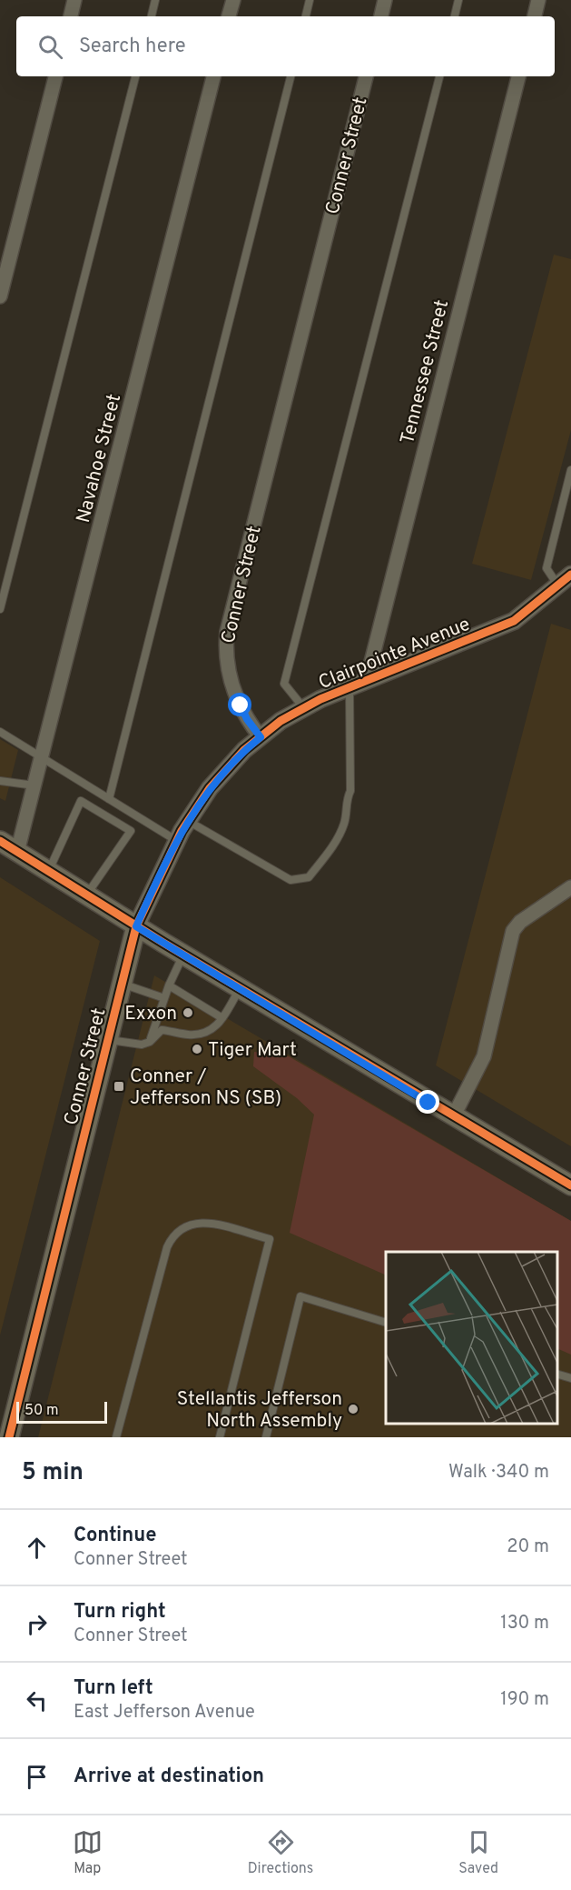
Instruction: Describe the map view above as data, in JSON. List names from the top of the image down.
{
  "streets": {
    "main road": ["Conner Street"],
    "street": ["Tennessee Street", "Navahoe Street", "Clairpointe Avenue"]
  },
  "crossings": [
    ["Conner Street", "Clairpointe Avenue"],
    ["Tennessee Street", "Clairpointe Avenue"]
  ],
  "places": {
    "other": ["Exxon", "Tiger Mart", "Stellantis Jefferson North Assembly"],
    "transit": ["Conner / Jefferson NS (SB)"]
  },
  "scale_bar": "50 m",
  "page": {
    "search": "Search here",
    "scale": "50 m",
    "heading": ["5 min", "Walk · 340 m"],
    "list": [
      ["Continue", "Conner Street", "20 m"],
      ["Turn right", "Conner Street", "130 m"],
      ["Turn left", "East Jefferson Avenue", "190 m"],
      "Arrive at destination"
    ],
    "nav": ["Map", "Directions", "Saved"]
  }
}
